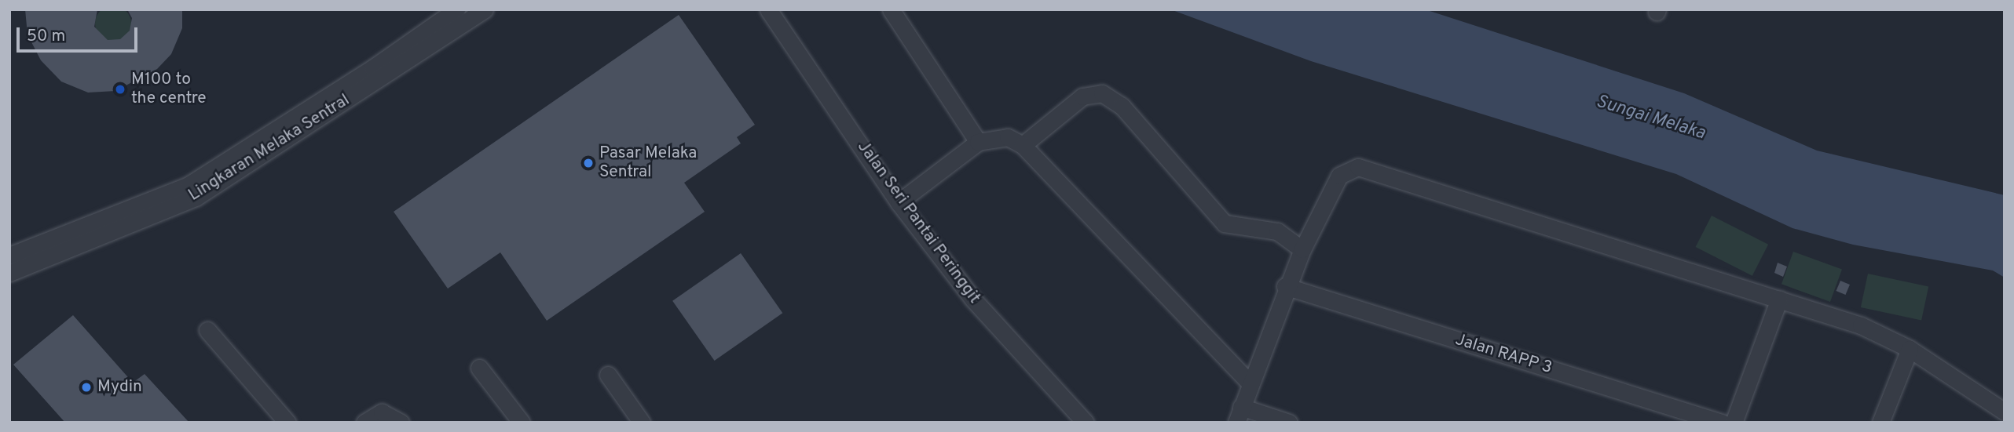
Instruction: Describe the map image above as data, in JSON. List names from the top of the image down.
{
  "streets": {
    "street": ["Lingkaran Melaka Sentral", "Jalan Seri Pantai Peringgit", "Jalan RAPP 3"]
  },
  "water": ["Sungai Melaka"],
  "places": ["M100 to the centre", "Pasar Melaka Sentral", "Mydin"],
  "scale_bar": "50 m"
}
